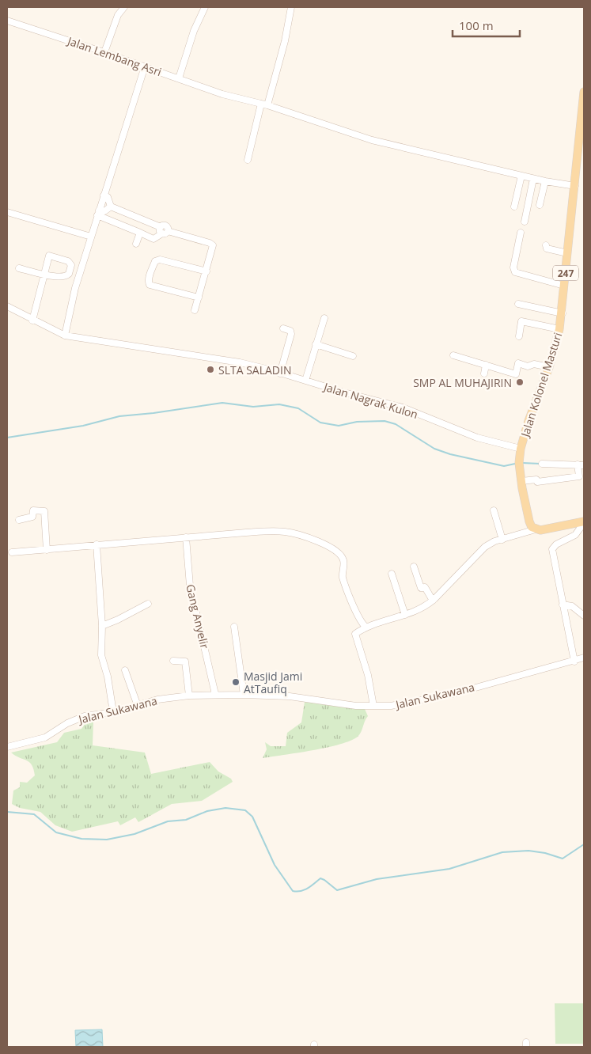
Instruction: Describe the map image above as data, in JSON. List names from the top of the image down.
{
  "streets": {
    "main road": ["247", "Jalan Kolonel Masturi"],
    "street": [
      "Jalan Lembang Asri",
      "Jalan Nagrak Kulon",
      "Gang Anyelir",
      "Jalan Sukawana"
    ]
  },
  "crossings": [
    ["Jalan Lembang Asri", "Jalan Kolonel Masturi"],
    ["Jalan Kolonel Masturi", "Jalan Nagrak Kulon"],
    ["Gang Anyelir", "Jalan Sukawana"]
  ],
  "places": ["SLTA SALADIN", "SMP AL MUHAJIRIN", "Masjid Jami AtTaufiq"],
  "scale_bar": "100 m"
}
